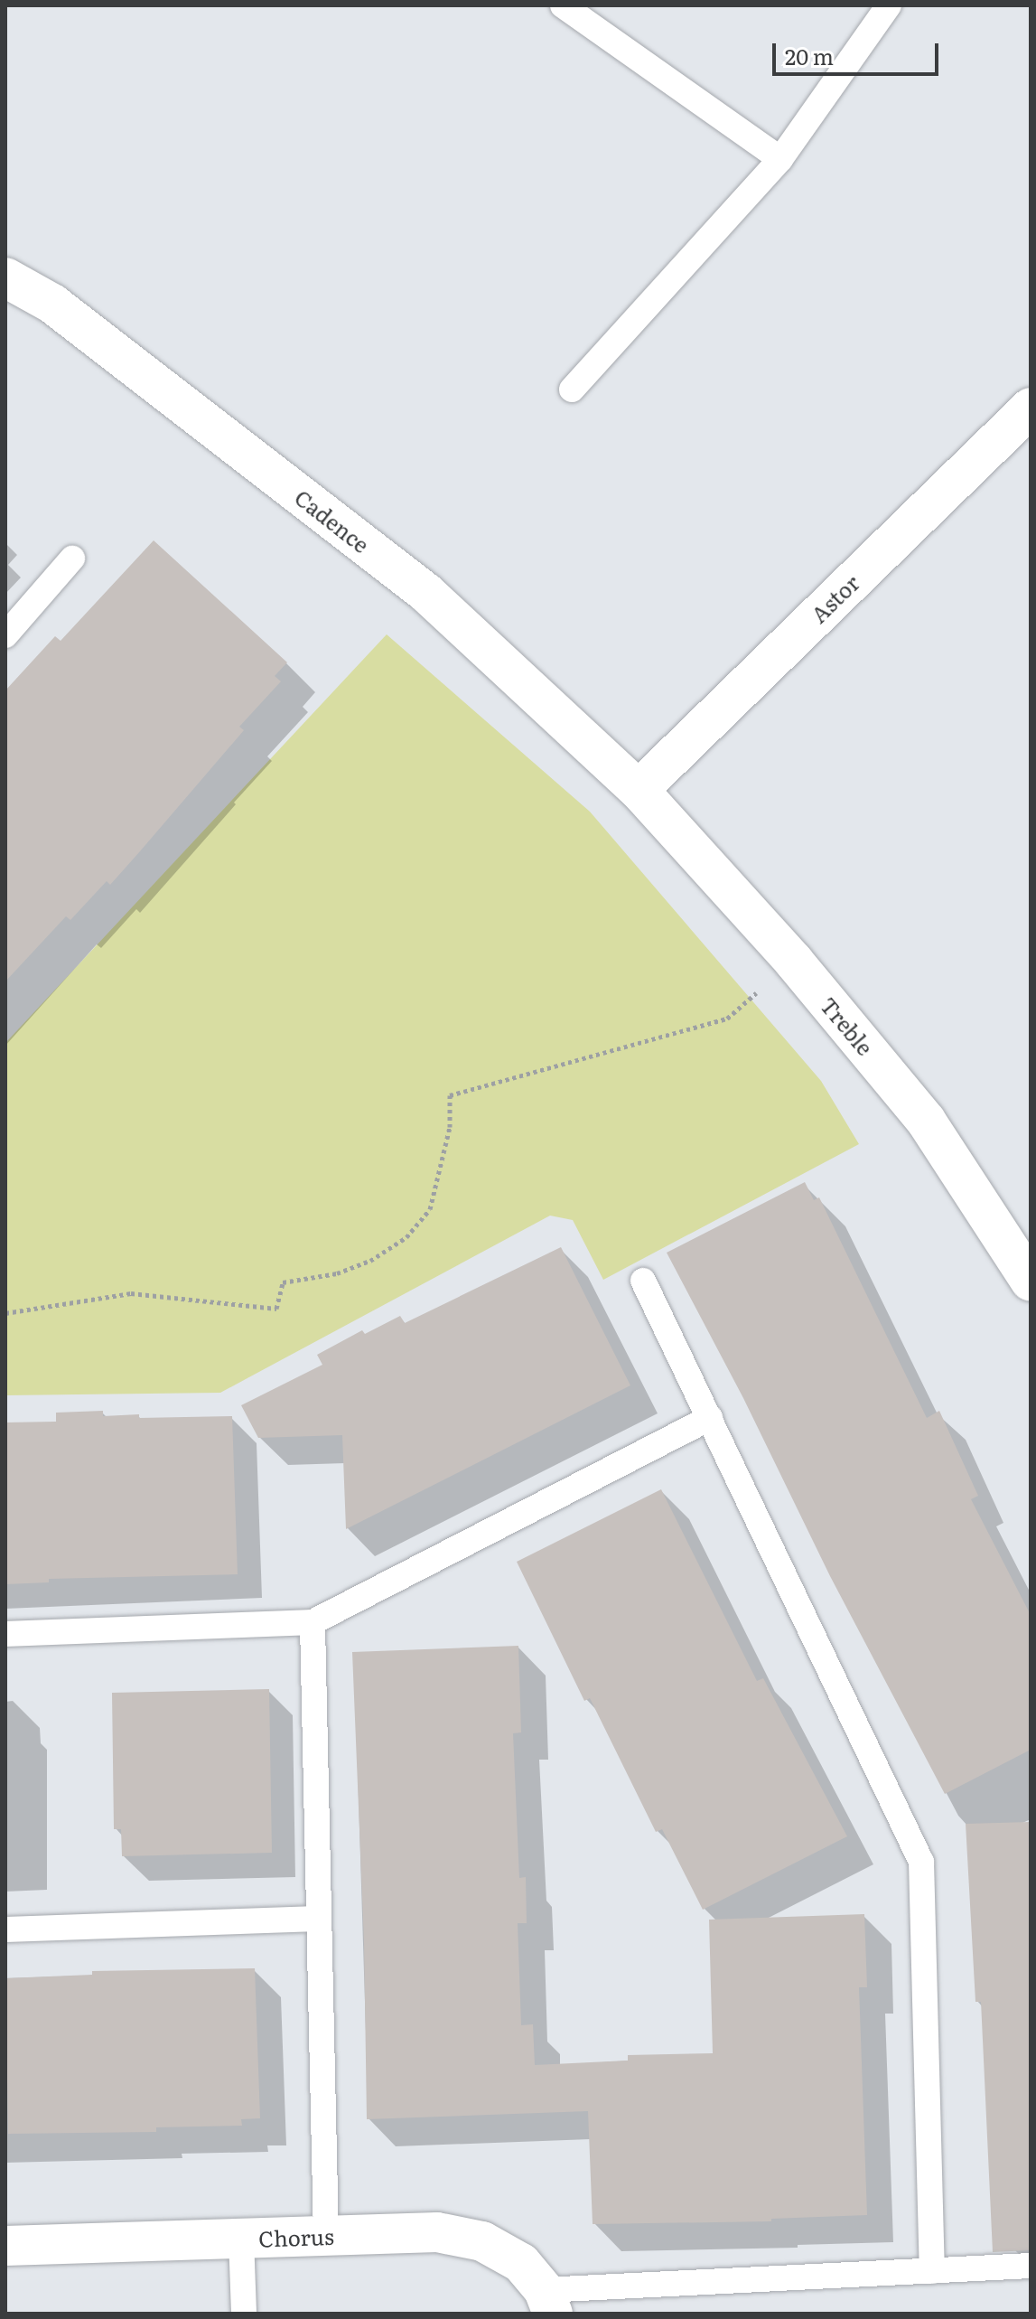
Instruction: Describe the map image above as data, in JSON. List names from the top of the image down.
{
  "streets": {
    "street": [
      "Cadence",
      "Astor",
      "Treble",
      "Chorus"
    ]
  },
  "crossings": [
    ["Cadence", "Astor"],
    ["Cadence", "Treble"],
    ["Astor", "Treble"]
  ],
  "scale_bar": "20 m"
}
